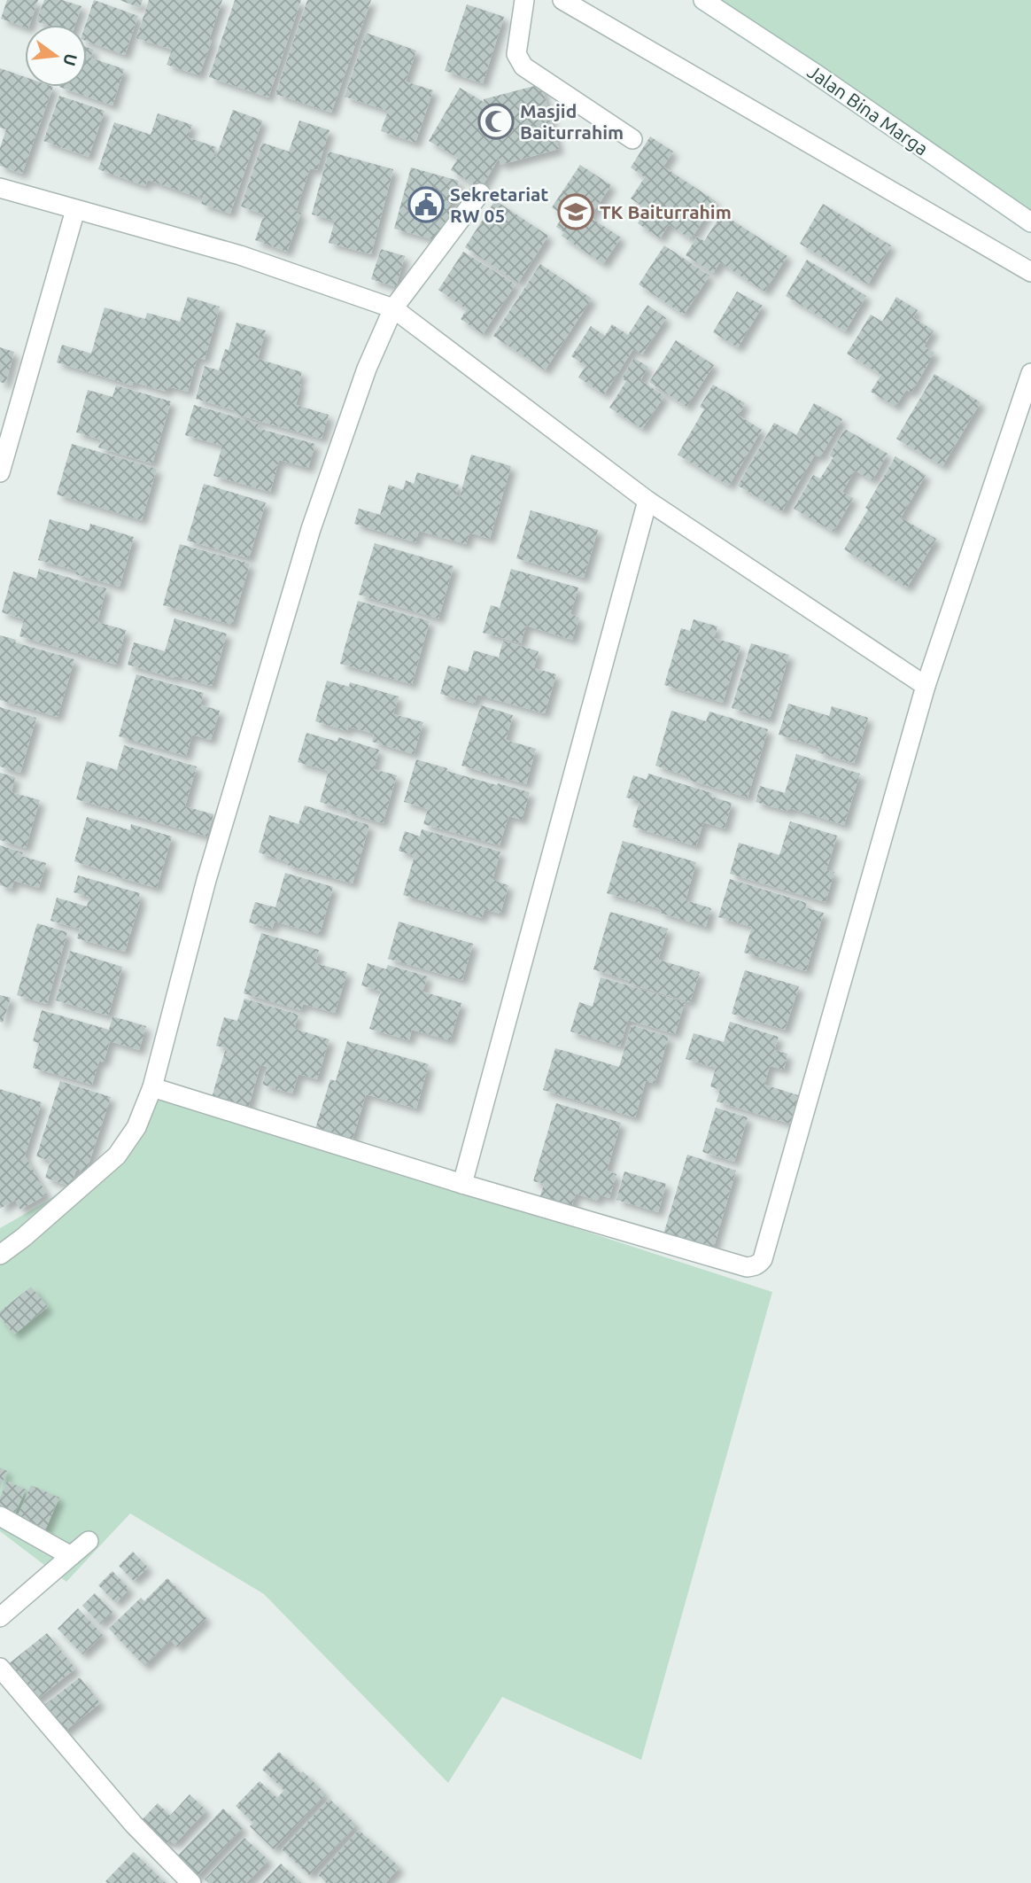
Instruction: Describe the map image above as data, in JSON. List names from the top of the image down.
{
  "streets": {
    "street": ["Jalan Bina Marga"]
  },
  "places": {
    "mosque": ["Masjid Baiturrahim"],
    "public building": ["Sekretariat RW 05"],
    "school or university": ["TK Baiturrahim"]
  },
  "north": "right"
}
